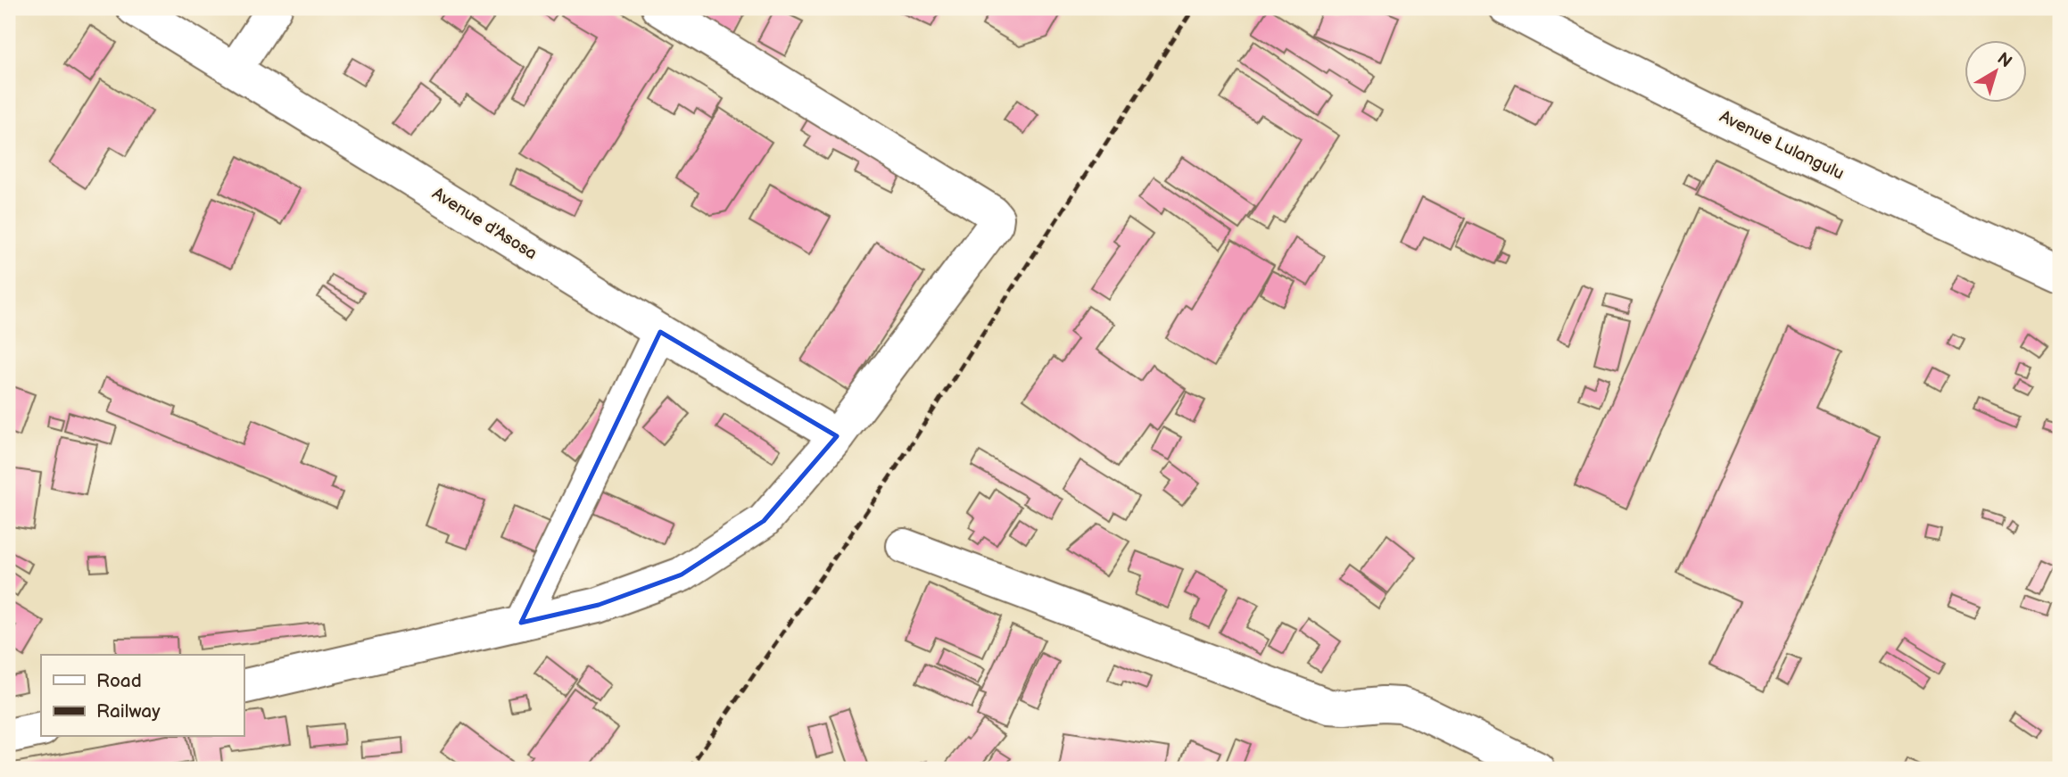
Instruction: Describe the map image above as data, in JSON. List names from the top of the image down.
{
  "streets": {
    "street": ["Avenue Lulangulu", "Avenue d'Asosa"]
  },
  "legend": ["Road", "Railway"],
  "north": "top right"
}
